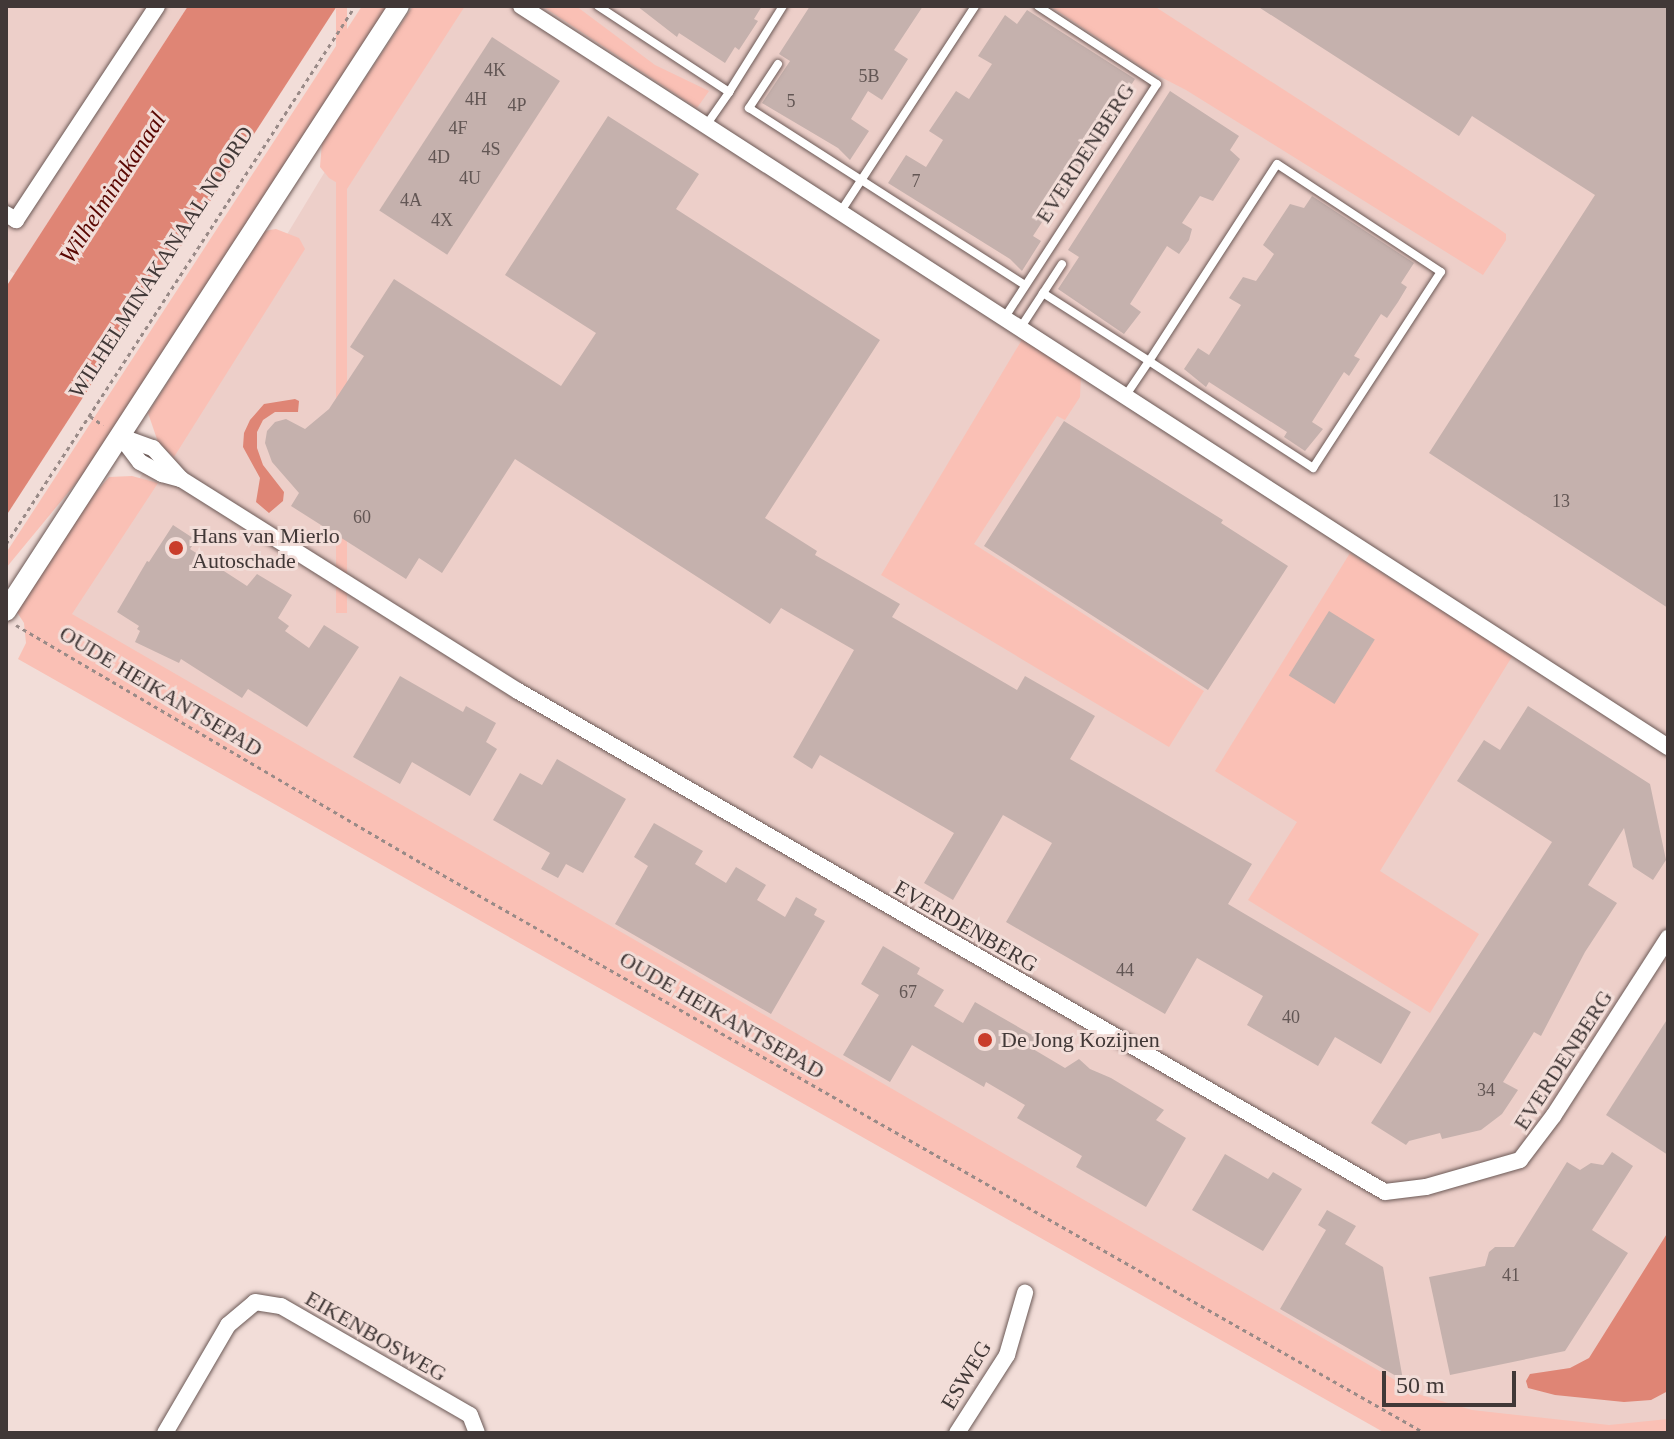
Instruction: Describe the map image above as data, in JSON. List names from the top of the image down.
{
  "streets": {
    "street": ["EVERDENBERG", "EIKENBOSWEG", "ESWEG"],
    "path": ["WILHELMINAKANAAL NOORD", "OUDE HEIKANTSEPAD"]
  },
  "water": ["Wilhelminakanaal"],
  "places": ["Hans van Mierlo Autoschade", "De Jong Kozijnen"],
  "house_numbers": [
    "4K",
    "5B",
    "4H",
    "5",
    "4P",
    "4F",
    "4S",
    "4D",
    "4U",
    "7",
    "4A",
    "4X",
    "13",
    "60",
    "44",
    "67",
    "40",
    "34",
    "41"
  ],
  "scale_bar": "50 m"
}
